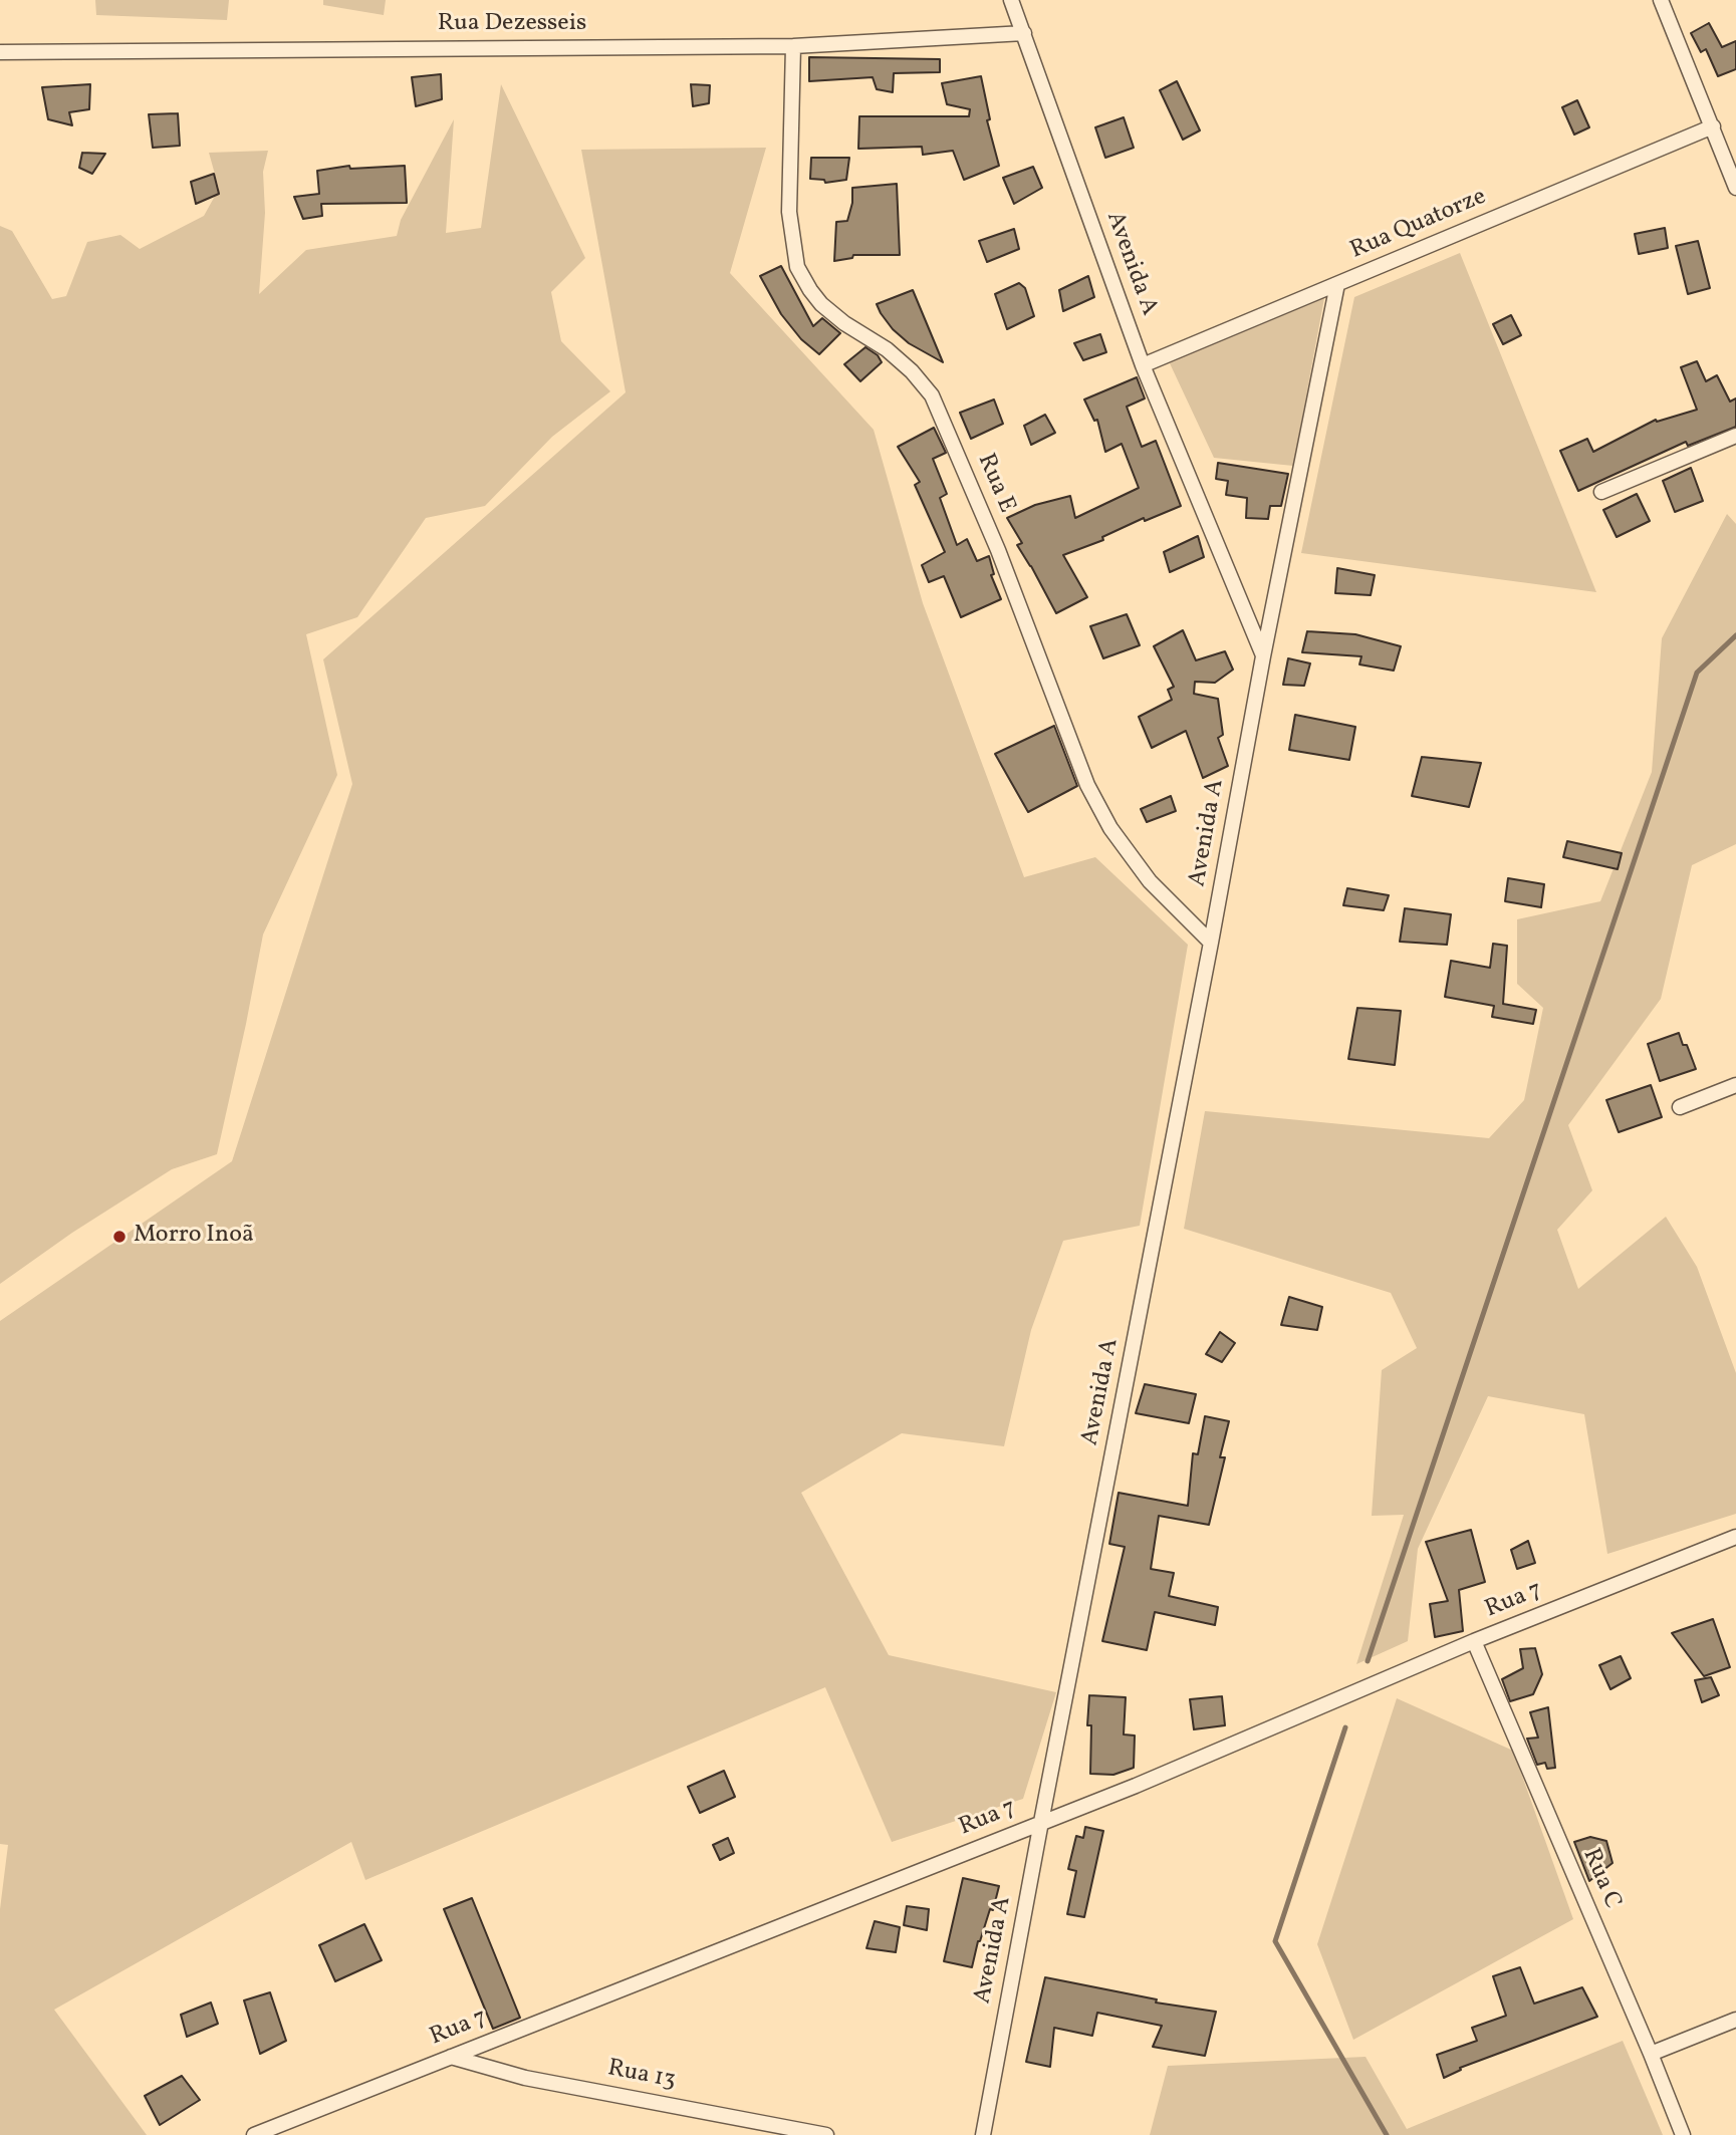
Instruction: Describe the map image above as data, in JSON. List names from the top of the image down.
{
  "streets": {
    "street": [
      "Rua Dezesseis",
      "Rua Quatorze",
      "Avenida A",
      "Rua E",
      "Rua 7",
      "Rua C",
      "Rua 13"
    ]
  },
  "crossings": [
    ["Rua Dezesseis", "Avenida A"],
    ["Rua Dezesseis", "Rua E"],
    ["Rua Quatorze", "Avenida A"],
    ["Avenida A", "Rua E"],
    ["Avenida A", "Rua 7"],
    ["Rua 7", "Rua C"],
    ["Rua 7", "Rua 13"]
  ],
  "places": ["Morro Inoã"]
}
